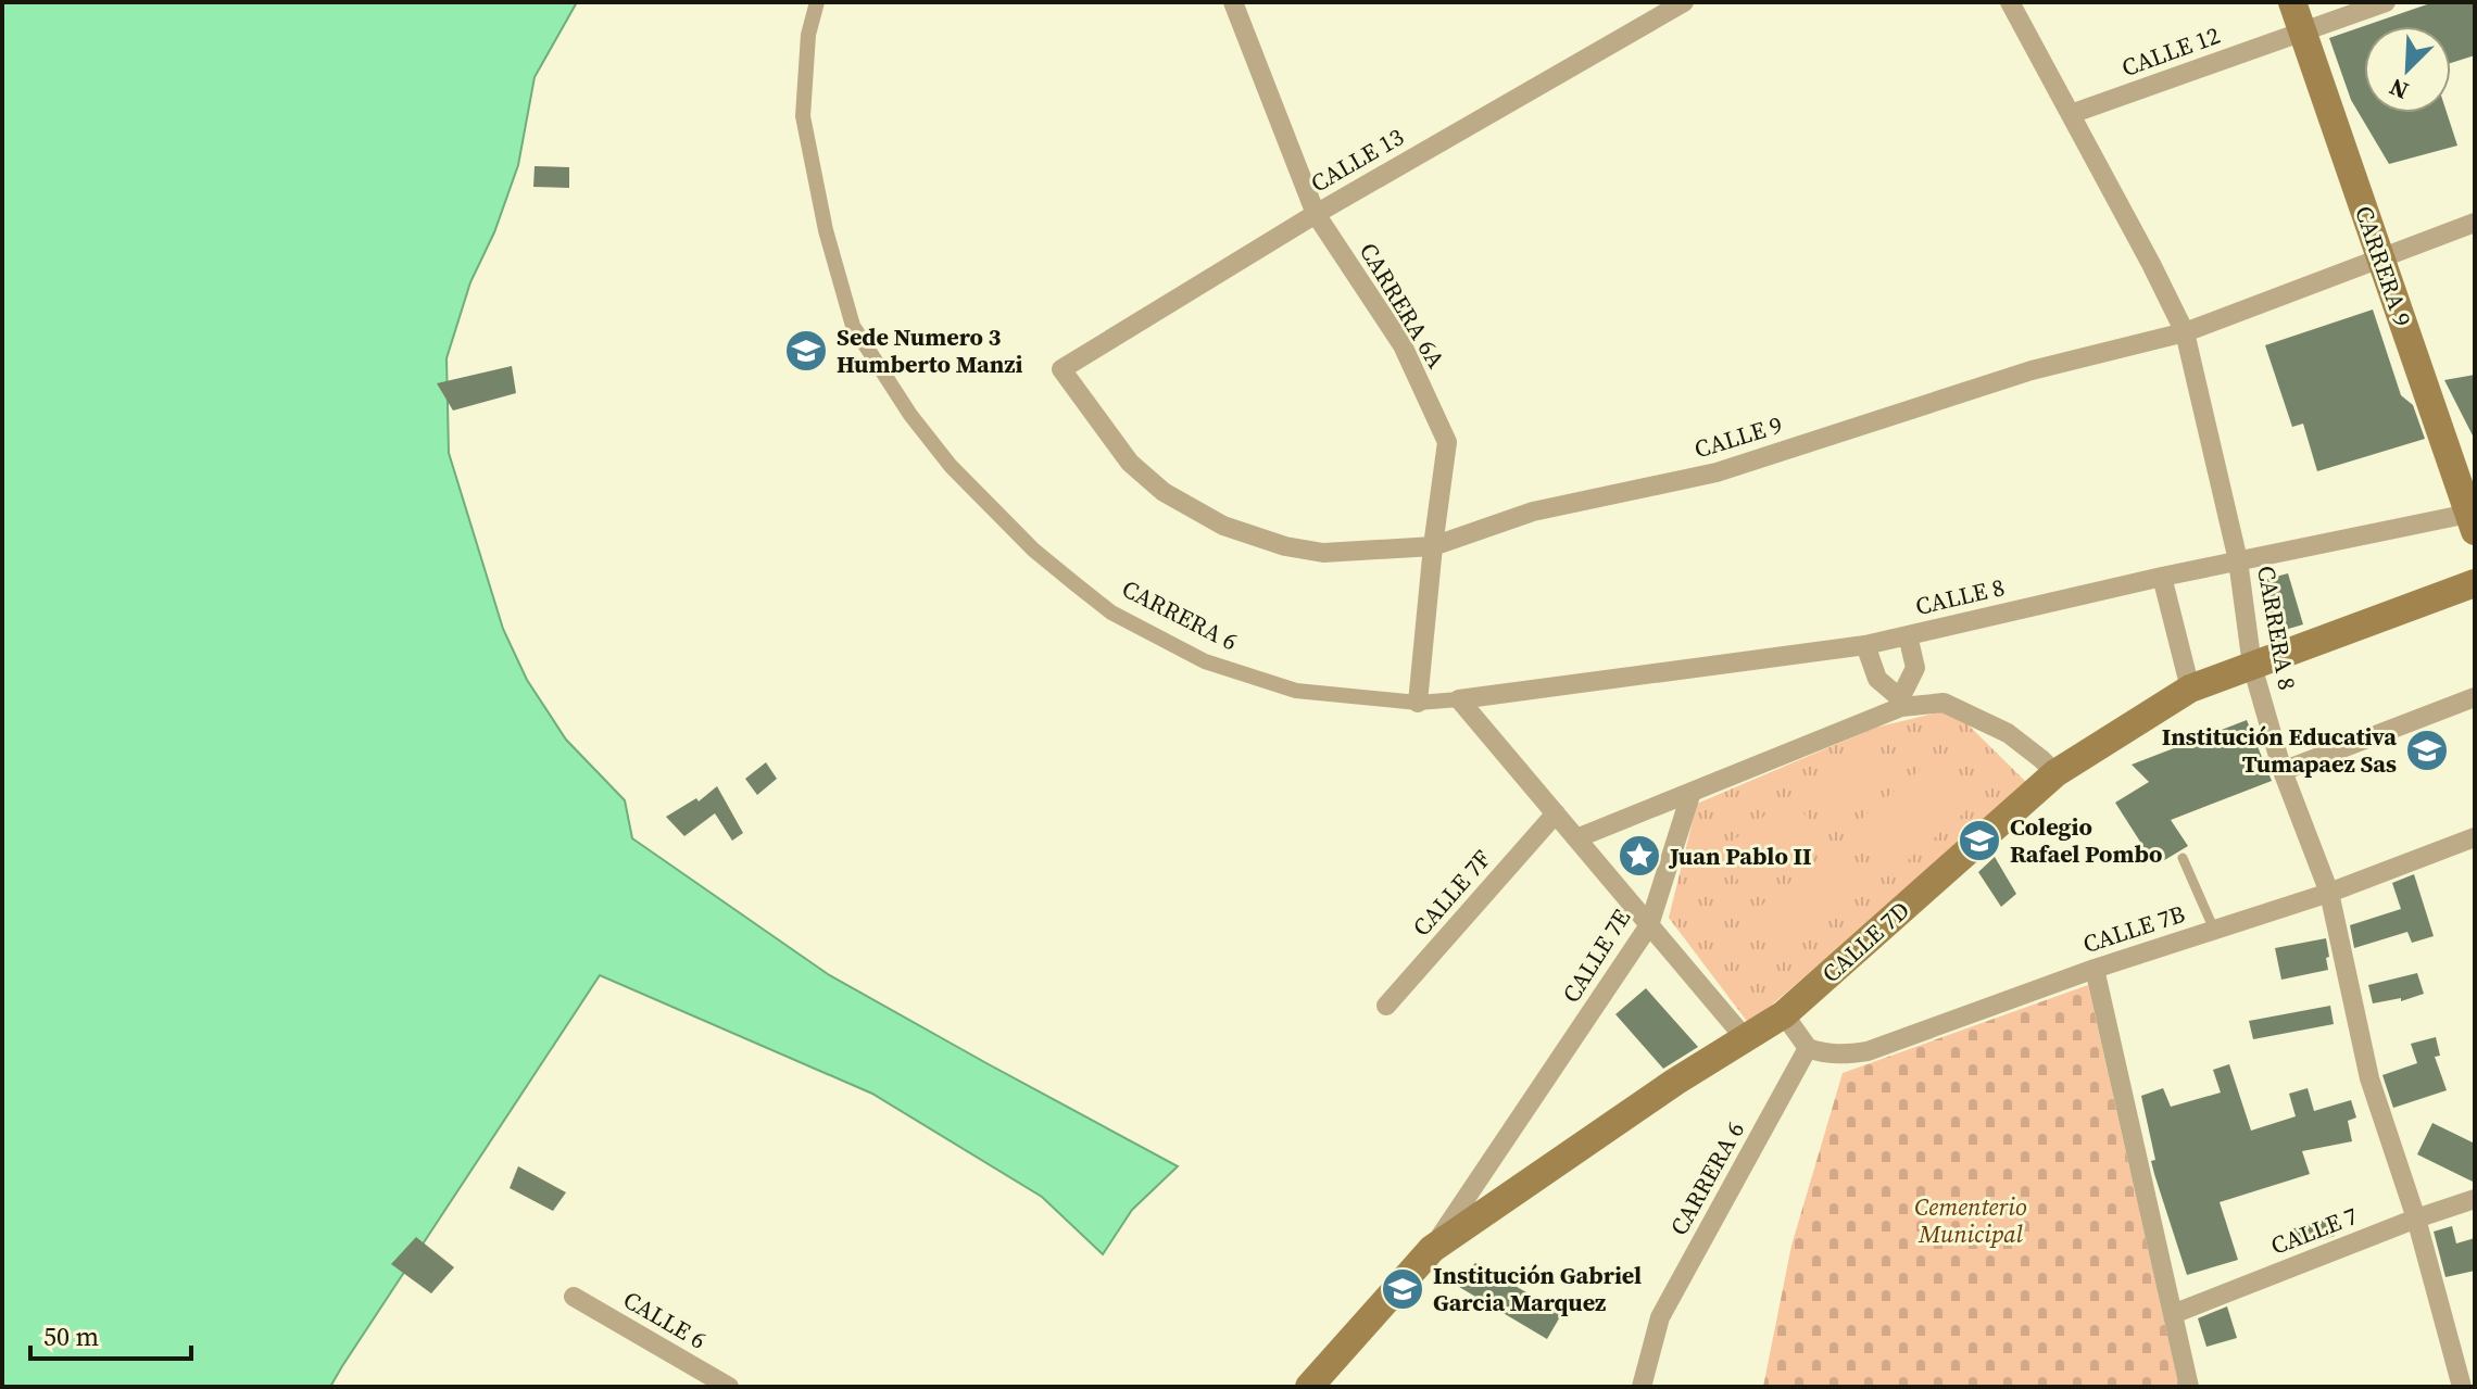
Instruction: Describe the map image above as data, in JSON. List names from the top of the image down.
{
  "streets": {
    "main road": ["CARRERA 9", "CALLE 7D"],
    "street": [
      "CALLE 12",
      "CALLE 13",
      "CARRERA 6A",
      "CALLE 9",
      "CALLE 8",
      "CARRERA 6",
      "CARRERA 8",
      "CALLE 7F",
      "CALLE 7B",
      "CALLE 7E",
      "CALLE 7",
      "CALLE 6"
    ]
  },
  "crossings": [
    ["CALLE 12", "CARRERA 9"],
    ["CALLE 12", "CARRERA 8"],
    ["CALLE 13", "CARRERA 6A"],
    ["CALLE 13", "CALLE 9"],
    ["CARRERA 9", "CALLE 9"],
    ["CARRERA 9", "CALLE 8"],
    ["CARRERA 6A", "CALLE 9"],
    ["CARRERA 6A", "CARRERA 6"],
    ["CALLE 9", "CARRERA 8"],
    ["CALLE 8", "CARRERA 6"],
    ["CALLE 8", "CARRERA 8"],
    ["CARRERA 6", "CALLE 7B"],
    ["CARRERA 8", "CALLE 7B"],
    ["CARRERA 8", "CALLE 7D"],
    ["CARRERA 8", "CALLE 7"],
    ["CALLE 7D", "CALLE 7E"]
  ],
  "parks": ["Cementerio Municipal"],
  "places": {
    "school or university": [
      "Sede Numero 3 Humberto Manzi",
      "Institución Educativa Tumapaez Sas",
      "Colegio Rafael Pombo",
      "Institución Gabriel Garcia Marquez"
    ],
    "place": ["Juan Pablo II"]
  },
  "scale_bar": "50 m",
  "north": "bottom left"
}
